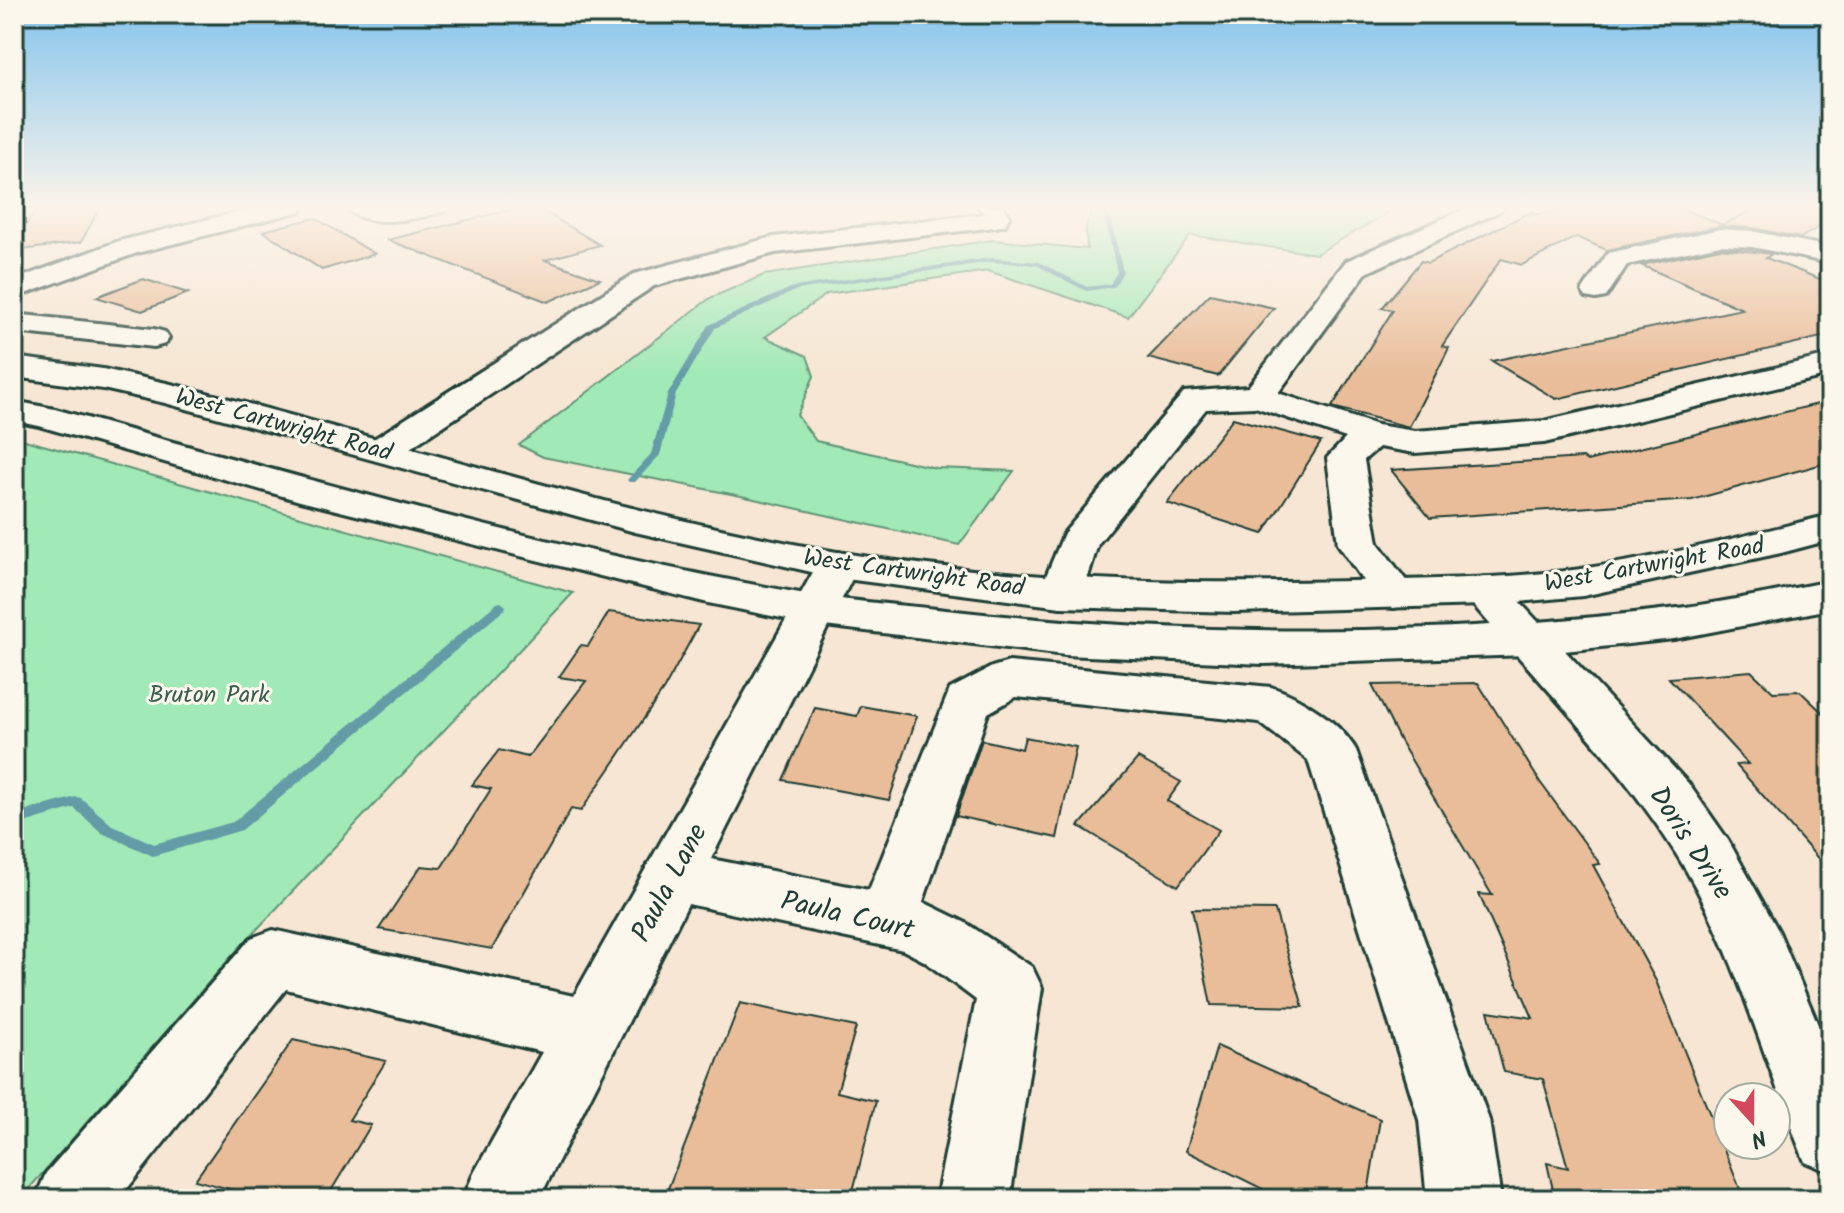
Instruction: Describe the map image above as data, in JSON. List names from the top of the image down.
{
  "streets": {
    "main road": [
      "West Cartwright Road",
      "Doris Drive",
      "Paula Lane",
      "Paula Court"
    ]
  },
  "crossings": [
    ["West Cartwright Road", "Doris Drive"],
    ["West Cartwright Road", "Paula Lane"],
    ["Paula Lane", "Paula Court"]
  ],
  "parks": ["Bruton Park"],
  "north": "bottom"
}
